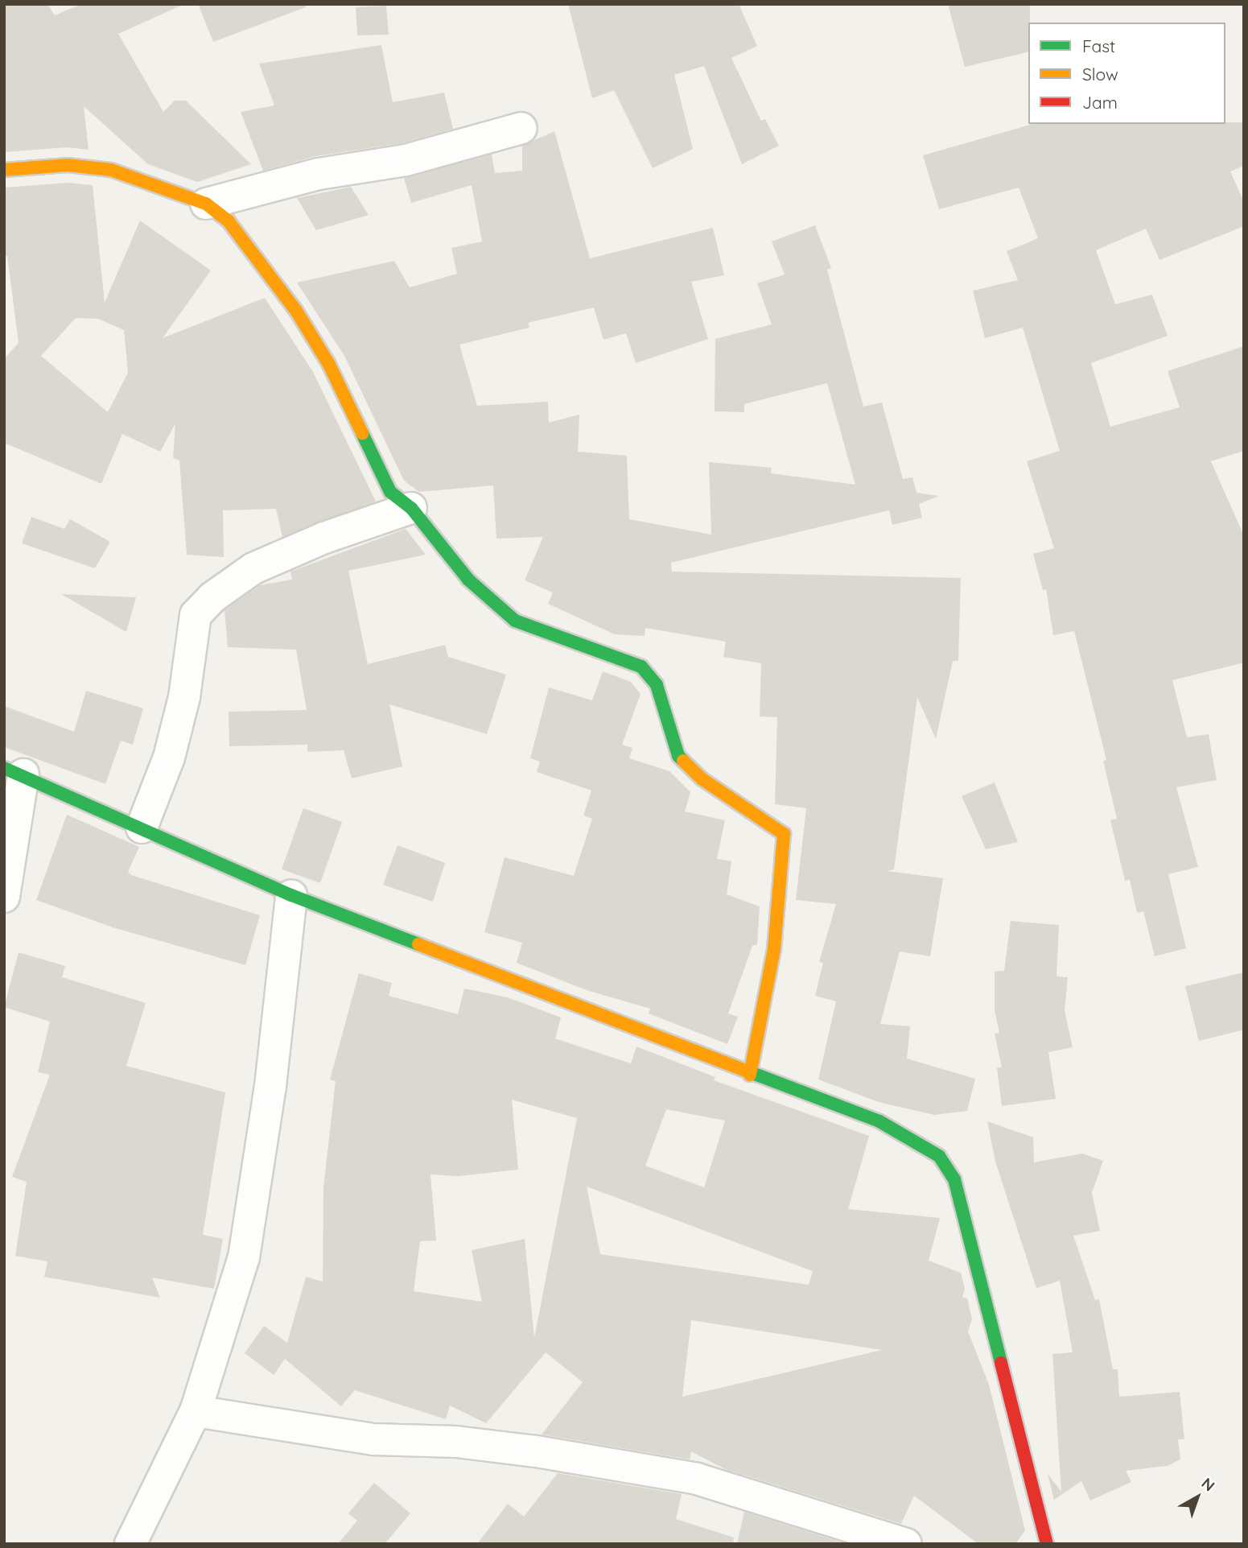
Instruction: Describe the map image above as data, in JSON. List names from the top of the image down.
{
  "legend": ["Fast", "Slow", "Jam"],
  "north": "top right"
}
